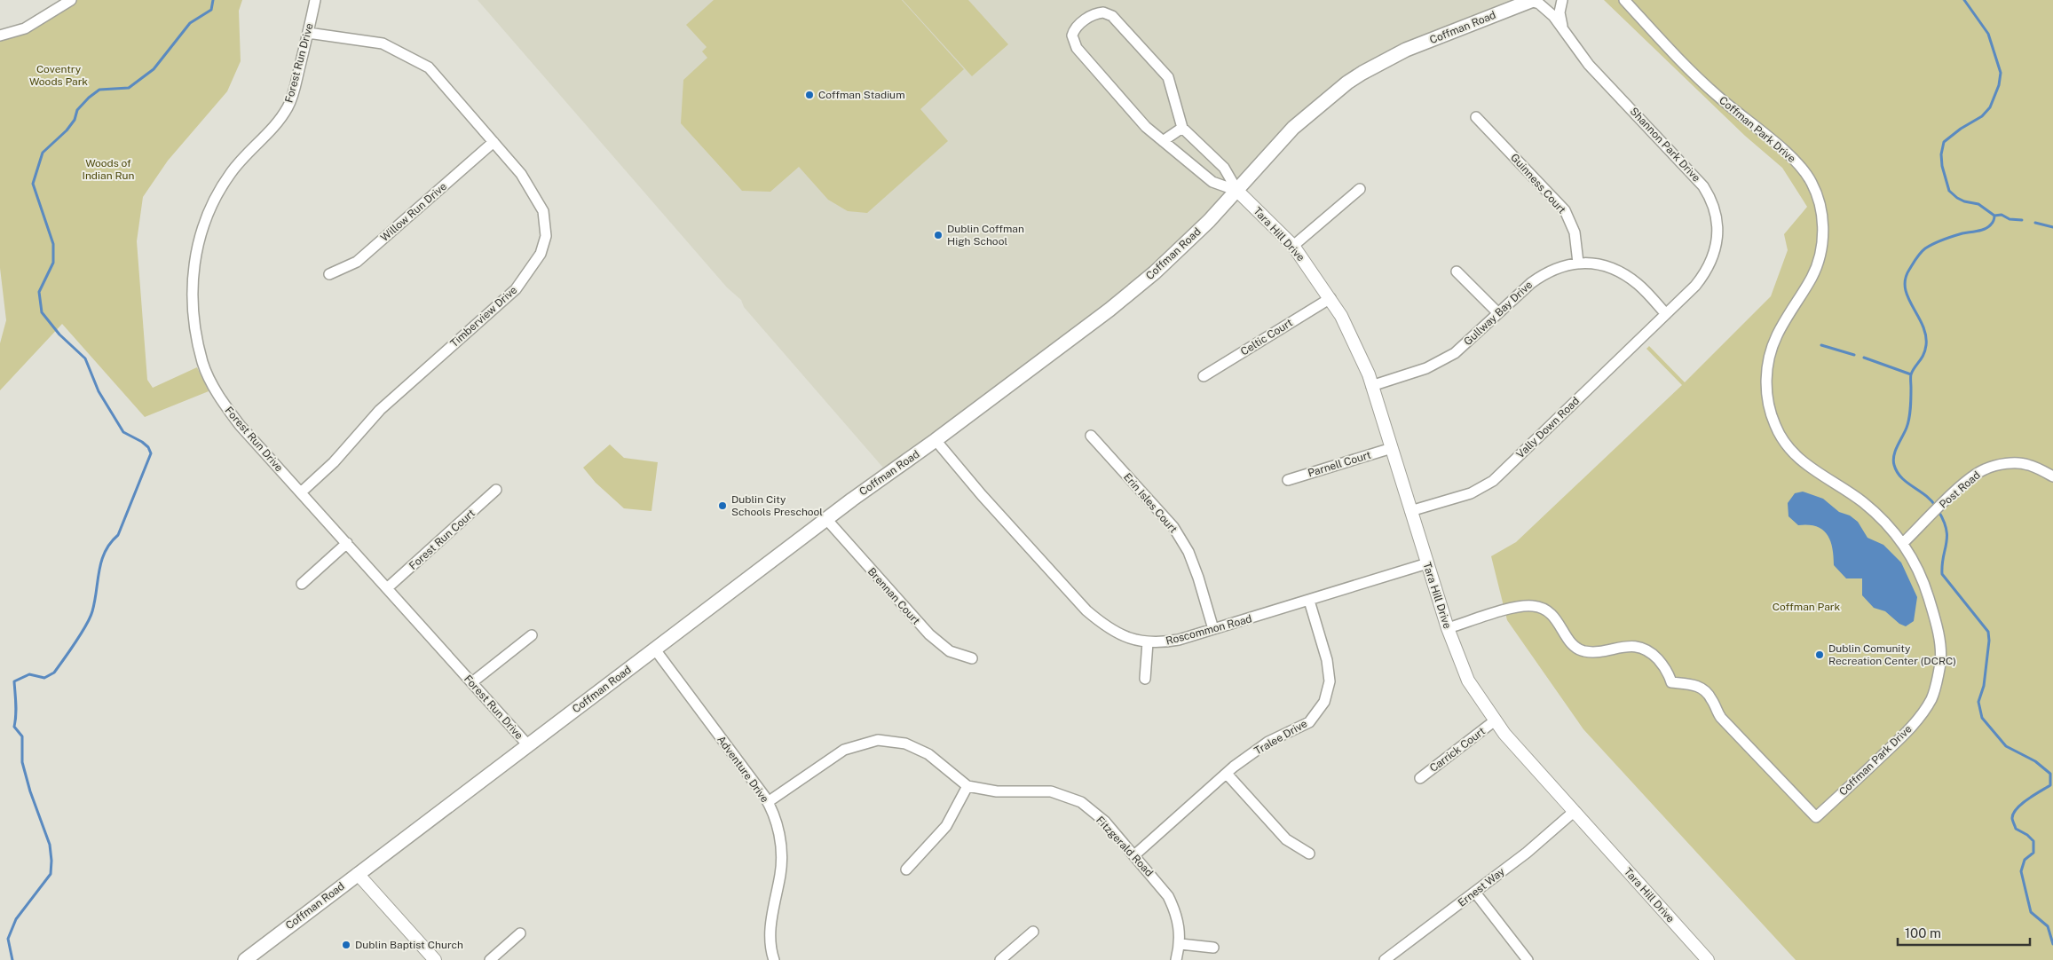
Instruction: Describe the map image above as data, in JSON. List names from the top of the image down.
{
  "streets": {
    "main road": ["Coffman Road"],
    "street": [
      "Forest Run Drive",
      "Coffman Park Drive",
      "Shannon Park Drive",
      "Guinness Court",
      "Willow Run Drive",
      "Tara Hill Drive",
      "Gullway Bay Drive",
      "Timberview Drive",
      "Celtic Court",
      "Vally Down Road",
      "Parnell Court",
      "Post Road",
      "Erin Isles Court",
      "Forest Run Court",
      "Brennan Court",
      "Roscommon Road",
      "Tralee Drive",
      "Carrick Court",
      "Adventure Drive",
      "Fitzgerald Road",
      "Ernest Way"
    ]
  },
  "crossings": [
    ["Coffman Road", "Forest Run Drive"],
    ["Coffman Road", "Shannon Park Drive"],
    ["Coffman Road", "Tara Hill Drive"],
    ["Coffman Road", "Brennan Court"],
    ["Coffman Road", "Roscommon Road"],
    ["Coffman Road", "Adventure Drive"],
    ["Forest Run Drive", "Timberview Drive"],
    ["Forest Run Drive", "Forest Run Court"],
    ["Coffman Park Drive", "Tara Hill Drive"],
    ["Coffman Park Drive", "Post Road"],
    ["Shannon Park Drive", "Gullway Bay Drive"],
    ["Shannon Park Drive", "Vally Down Road"],
    ["Guinness Court", "Gullway Bay Drive"],
    ["Willow Run Drive", "Timberview Drive"],
    ["Tara Hill Drive", "Gullway Bay Drive"],
    ["Tara Hill Drive", "Celtic Court"],
    ["Tara Hill Drive", "Vally Down Road"],
    ["Tara Hill Drive", "Parnell Court"],
    ["Tara Hill Drive", "Roscommon Road"],
    ["Tara Hill Drive", "Carrick Court"],
    ["Tara Hill Drive", "Ernest Way"],
    ["Gullway Bay Drive", "Vally Down Road"],
    ["Erin Isles Court", "Roscommon Road"],
    ["Roscommon Road", "Tralee Drive"],
    ["Tralee Drive", "Fitzgerald Road"],
    ["Adventure Drive", "Fitzgerald Road"]
  ],
  "parks": ["Coventry Woods Park", "Woods of Indian Run", "Coffman Park"],
  "places": [
    "Coffman Stadium",
    "Dublin Coffman High School",
    "Dublin City Schools Preschool",
    "Dublin Comunity Recreation Center (DCRC)",
    "Dublin Baptist Church"
  ],
  "scale_bar": "100 m"
}
